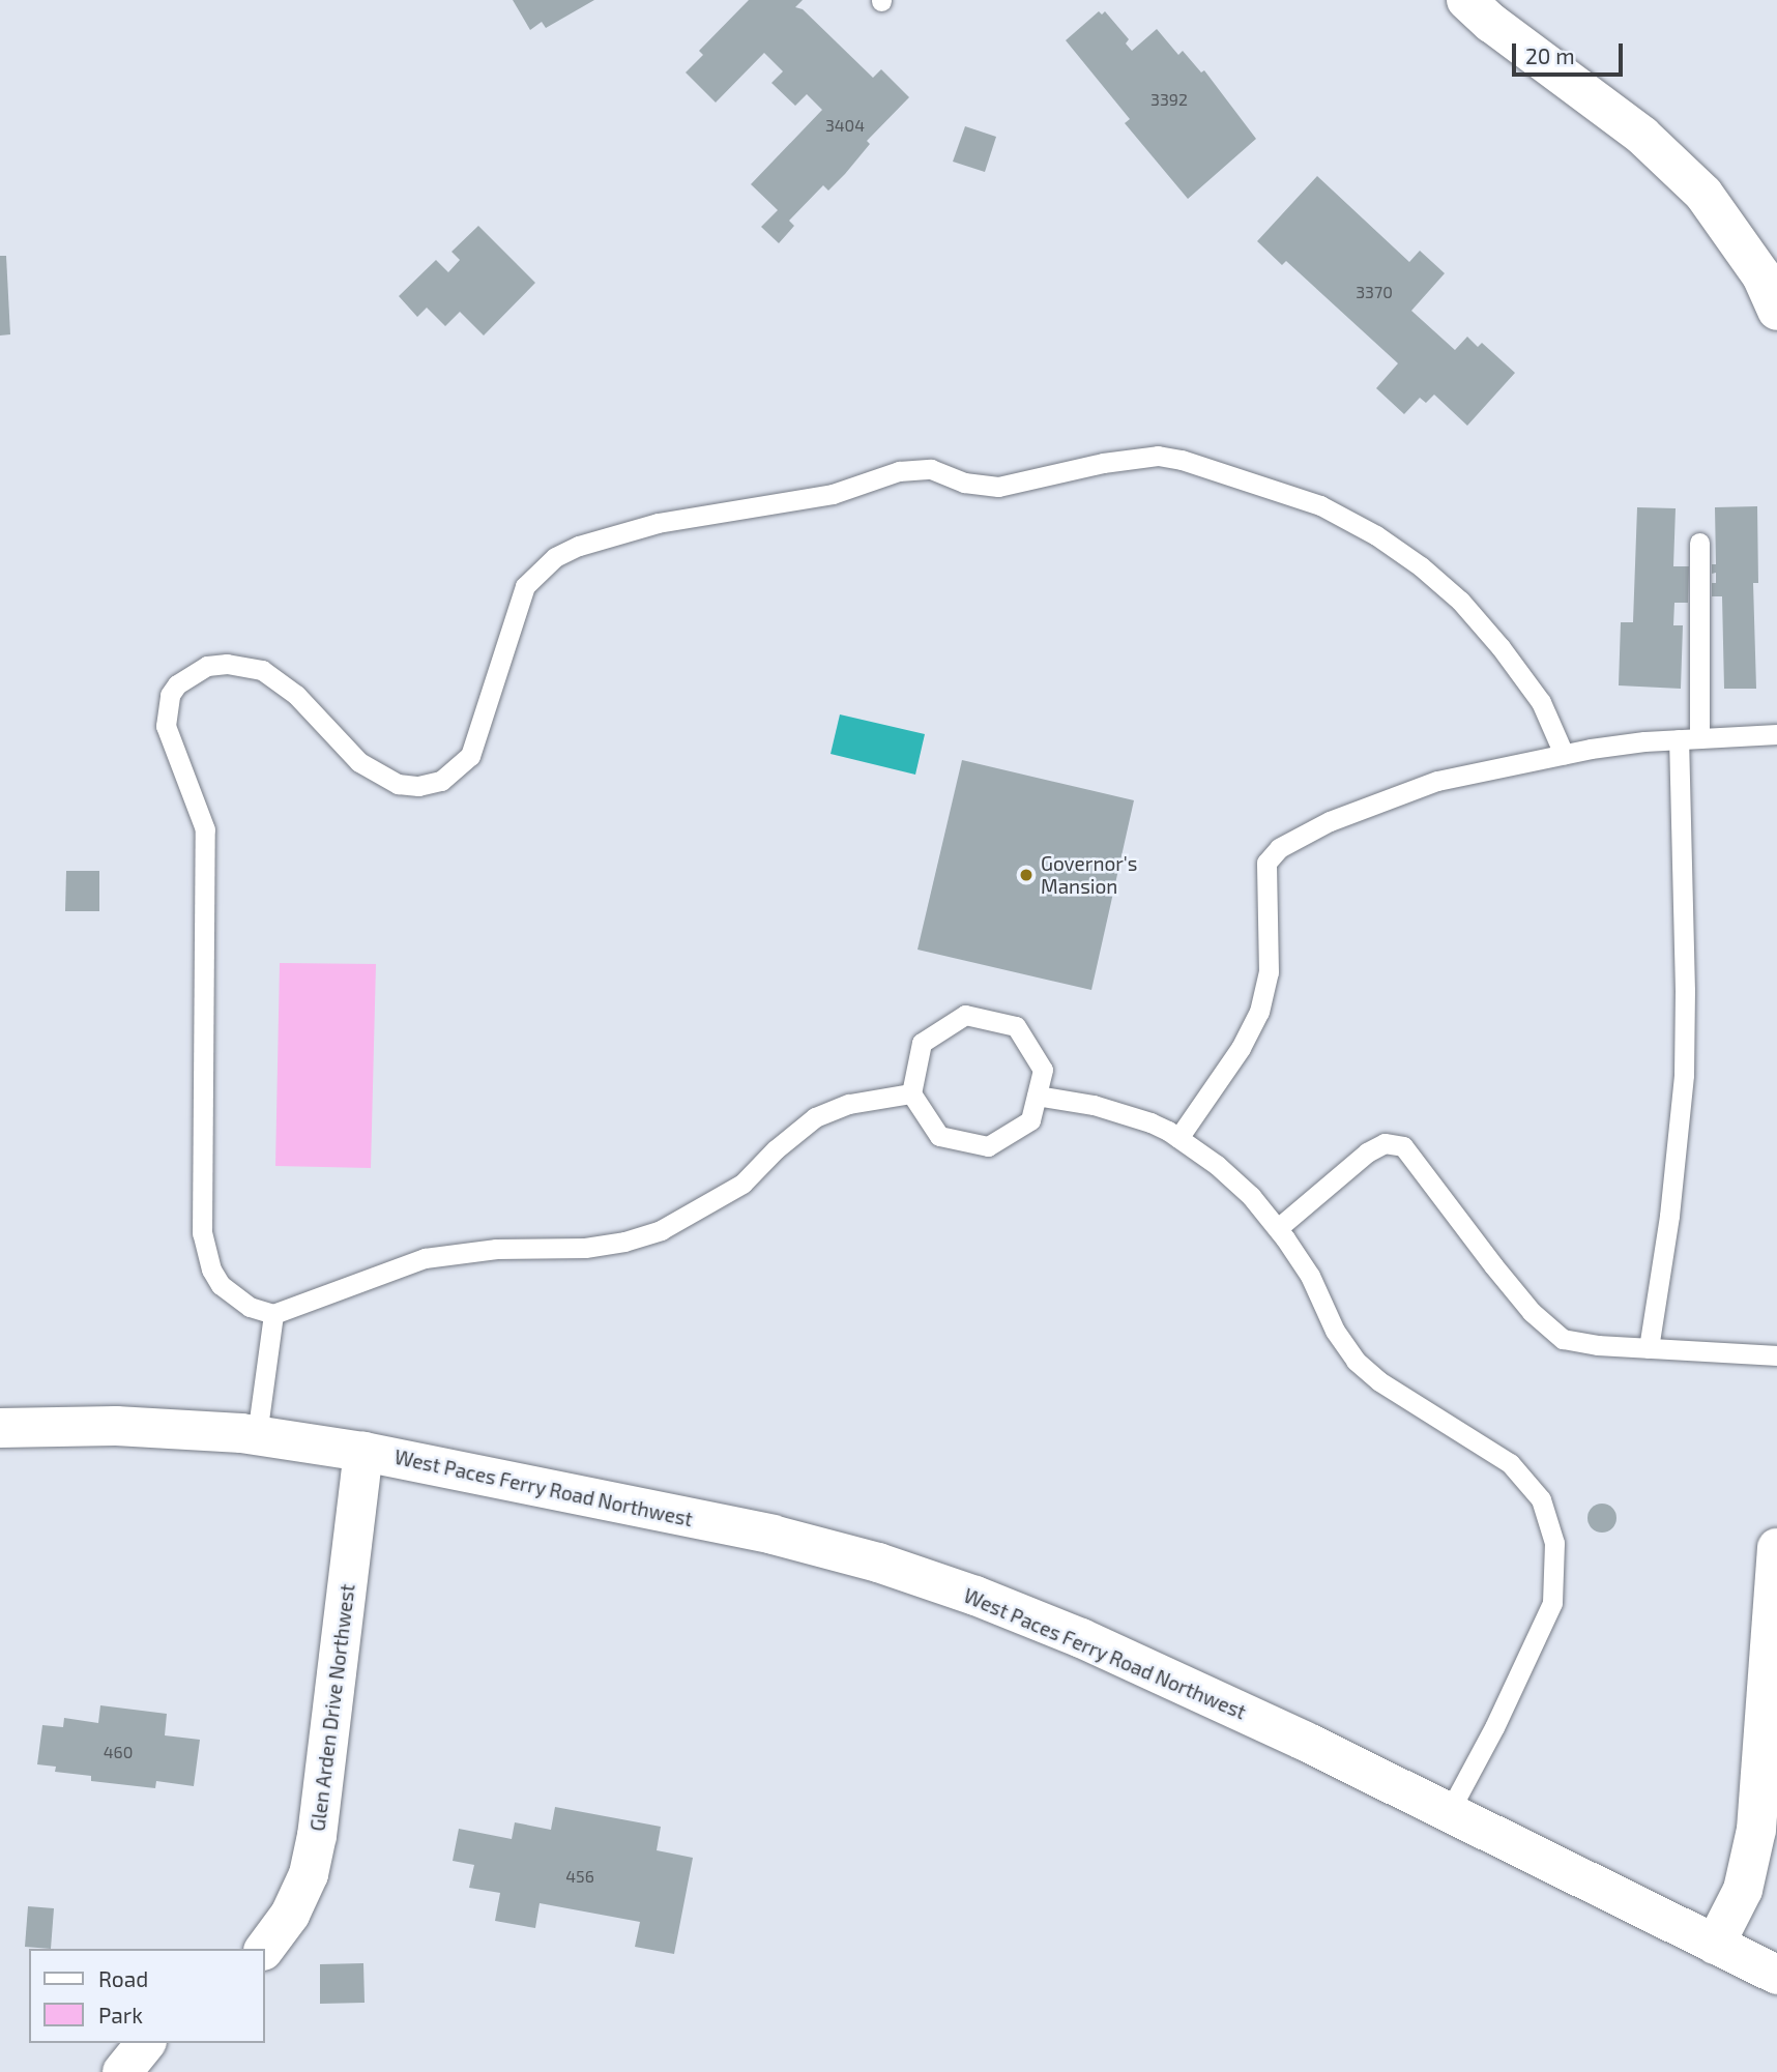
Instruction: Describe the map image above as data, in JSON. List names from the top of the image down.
{
  "streets": {
    "main road": ["West Paces Ferry Road Northwest", "Glen Arden Drive Northwest"]
  },
  "crossings": [
    ["West Paces Ferry Road Northwest", "Glen Arden Drive Northwest"]
  ],
  "places": ["Governor's Mansion"],
  "house_numbers": [
    "3392",
    "3404",
    "3370",
    "460",
    "456"
  ],
  "legend": ["Road", "Park"],
  "scale_bar": "20 m"
}
